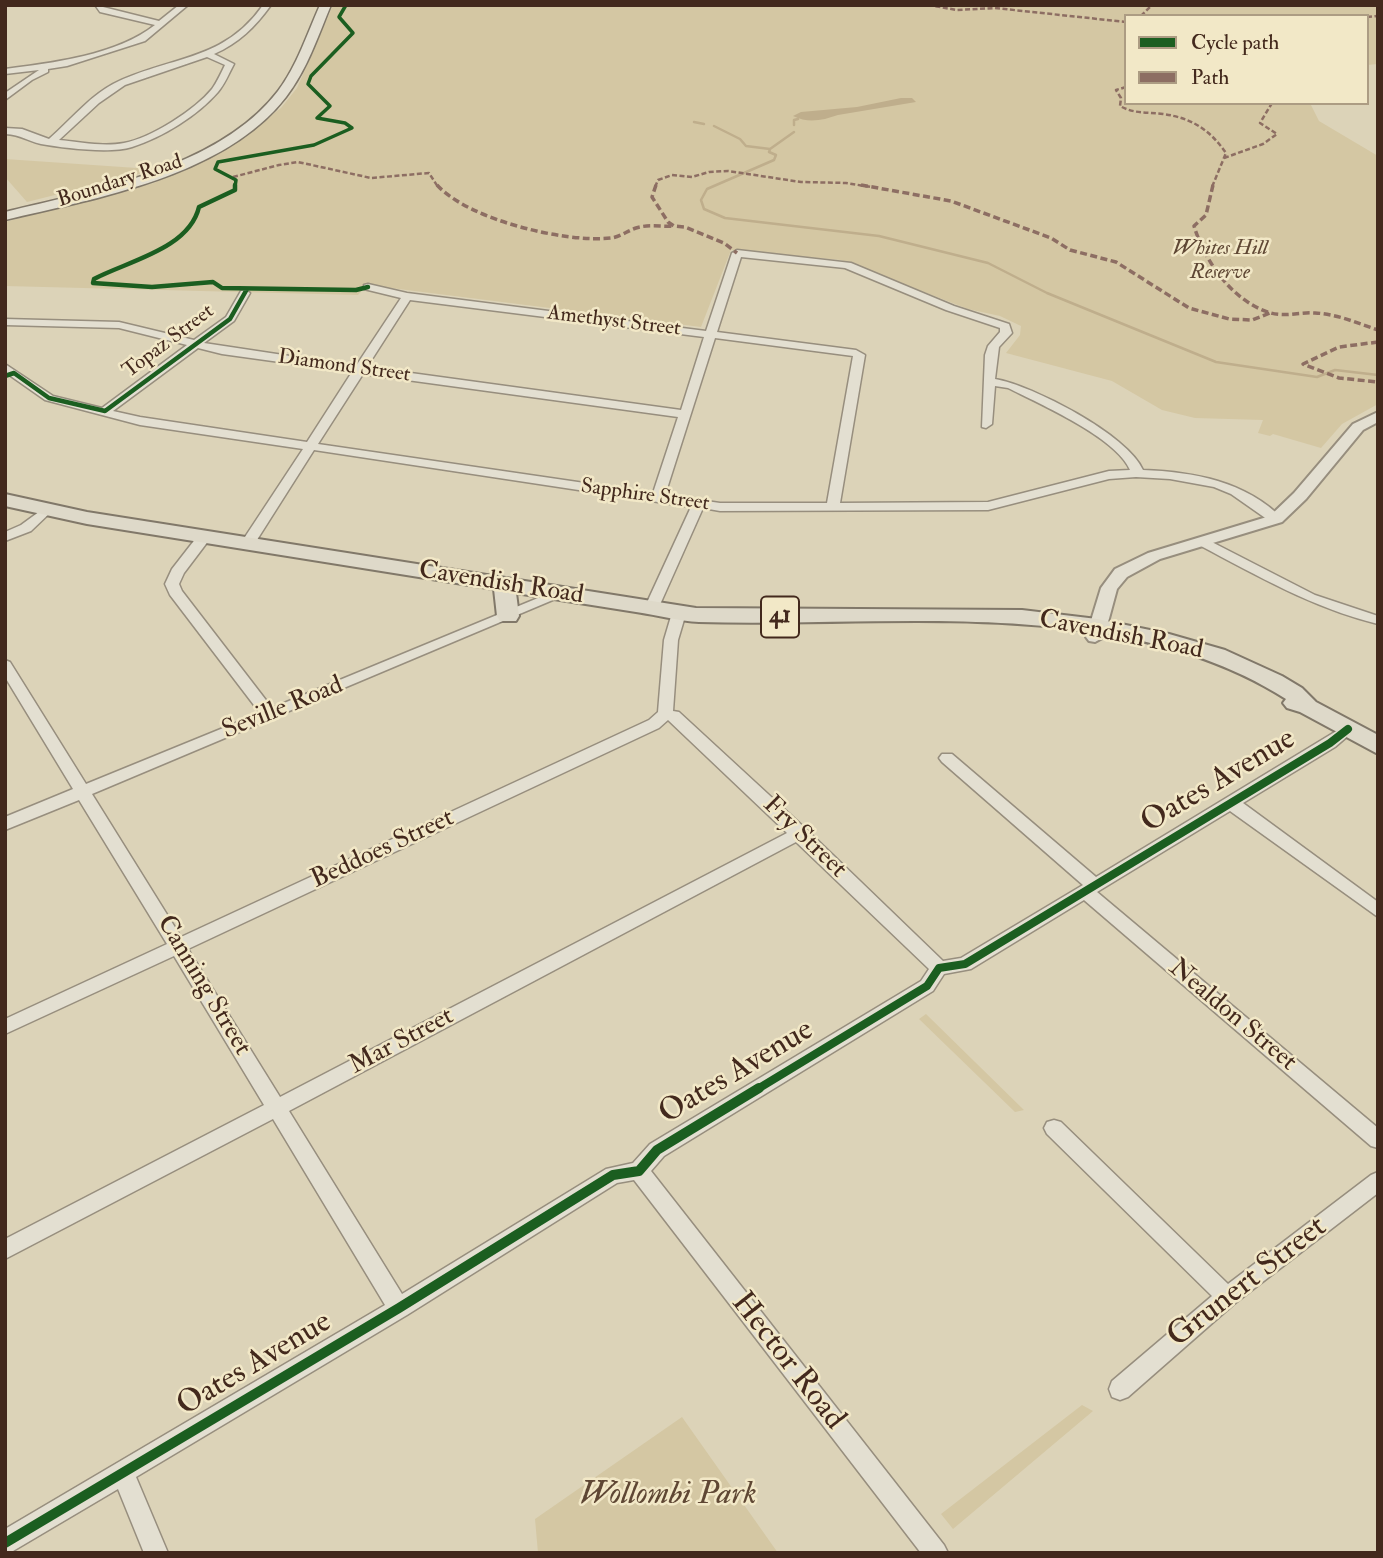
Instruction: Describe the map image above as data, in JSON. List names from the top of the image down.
{
  "streets": {
    "main road": ["Boundary Road", "Cavendish Road", "41"],
    "street": [
      "Amethyst Street",
      "Topaz Street",
      "Diamond Street",
      "Sapphire Street",
      "Seville Road",
      "Oates Avenue",
      "Fry Street",
      "Beddoes Street",
      "Canning Street",
      "Nealdon Street",
      "Mar Street",
      "Grunert Street",
      "Hector Road"
    ]
  },
  "crossings": [
    ["Amethyst Street", "Sapphire Street"],
    ["Topaz Street", "Diamond Street"],
    ["Topaz Street", "Sapphire Street"],
    ["Cavendish Road", "Seville Road"],
    ["Cavendish Road", "Oates Avenue"],
    ["Seville Road", "Canning Street"],
    ["Oates Avenue", "Fry Street"],
    ["Oates Avenue", "Canning Street"],
    ["Oates Avenue", "Nealdon Street"],
    ["Oates Avenue", "Hector Road"],
    ["Fry Street", "Beddoes Street"],
    ["Fry Street", "Mar Street"],
    ["Beddoes Street", "Canning Street"],
    ["Canning Street", "Mar Street"]
  ],
  "parks": ["Whites Hill Reserve", "Wollombi Park"],
  "legend": ["Cycle path", "Path"]
}
